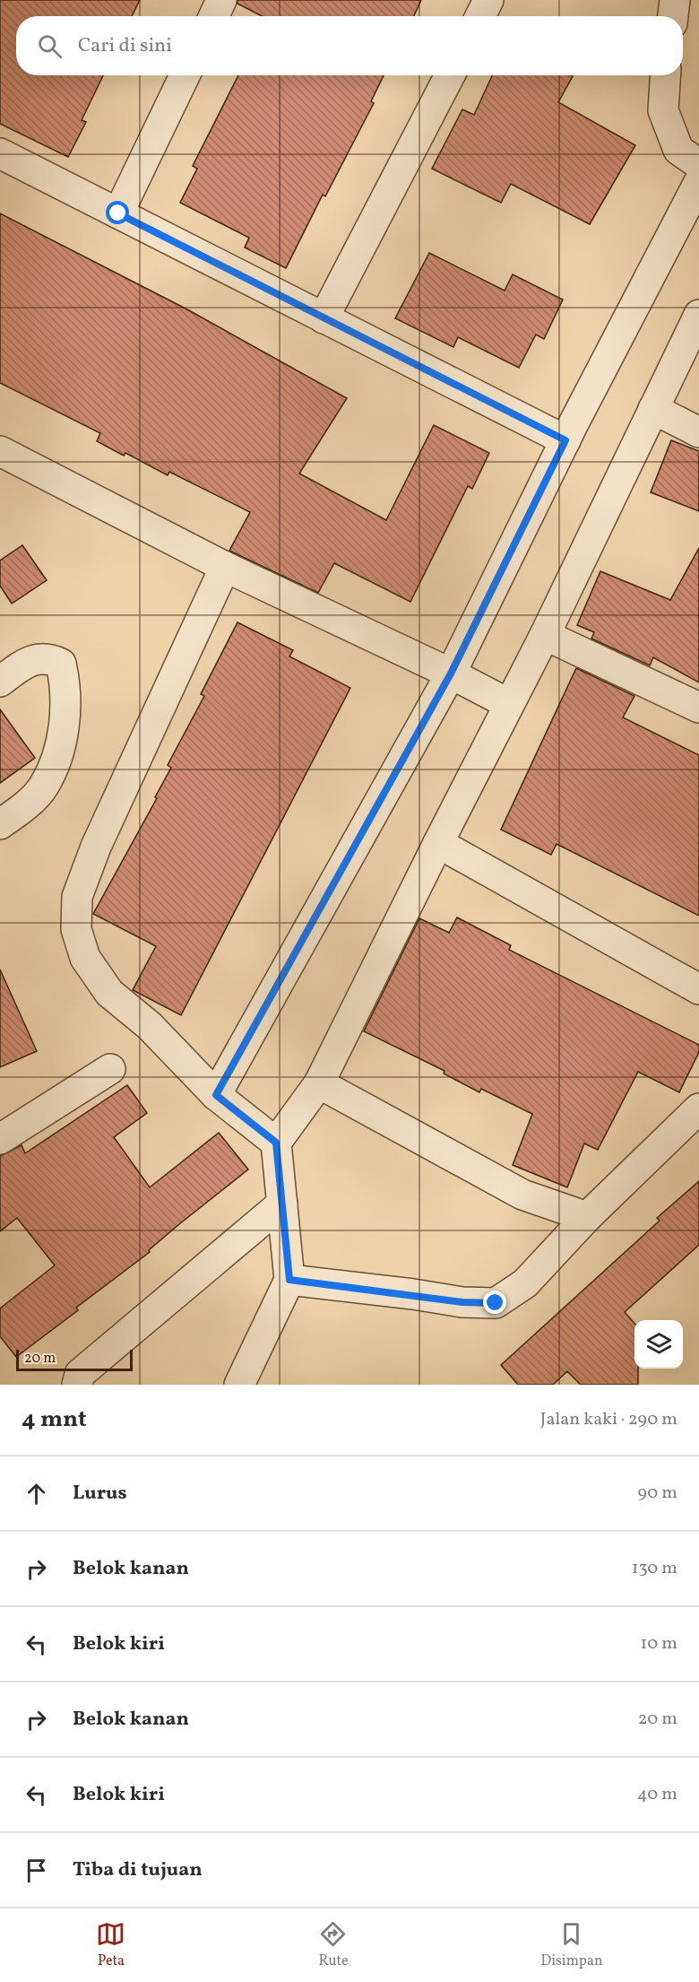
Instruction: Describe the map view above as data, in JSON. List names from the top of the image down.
{
  "scale_bar": "20 m",
  "page": {
    "search": "Cari di sini",
    "scale": "20 m",
    "heading": ["4 mnt", "Jalan kaki · 290 m"],
    "list": [
      ["Lurus", "90 m"],
      ["Belok kanan", "130 m"],
      ["Belok kiri", "10 m"],
      ["Belok kanan", "20 m"],
      ["Belok kiri", "40 m"],
      "Tiba di tujuan"
    ],
    "nav": ["Peta", "Rute", "Disimpan"]
  }
}
